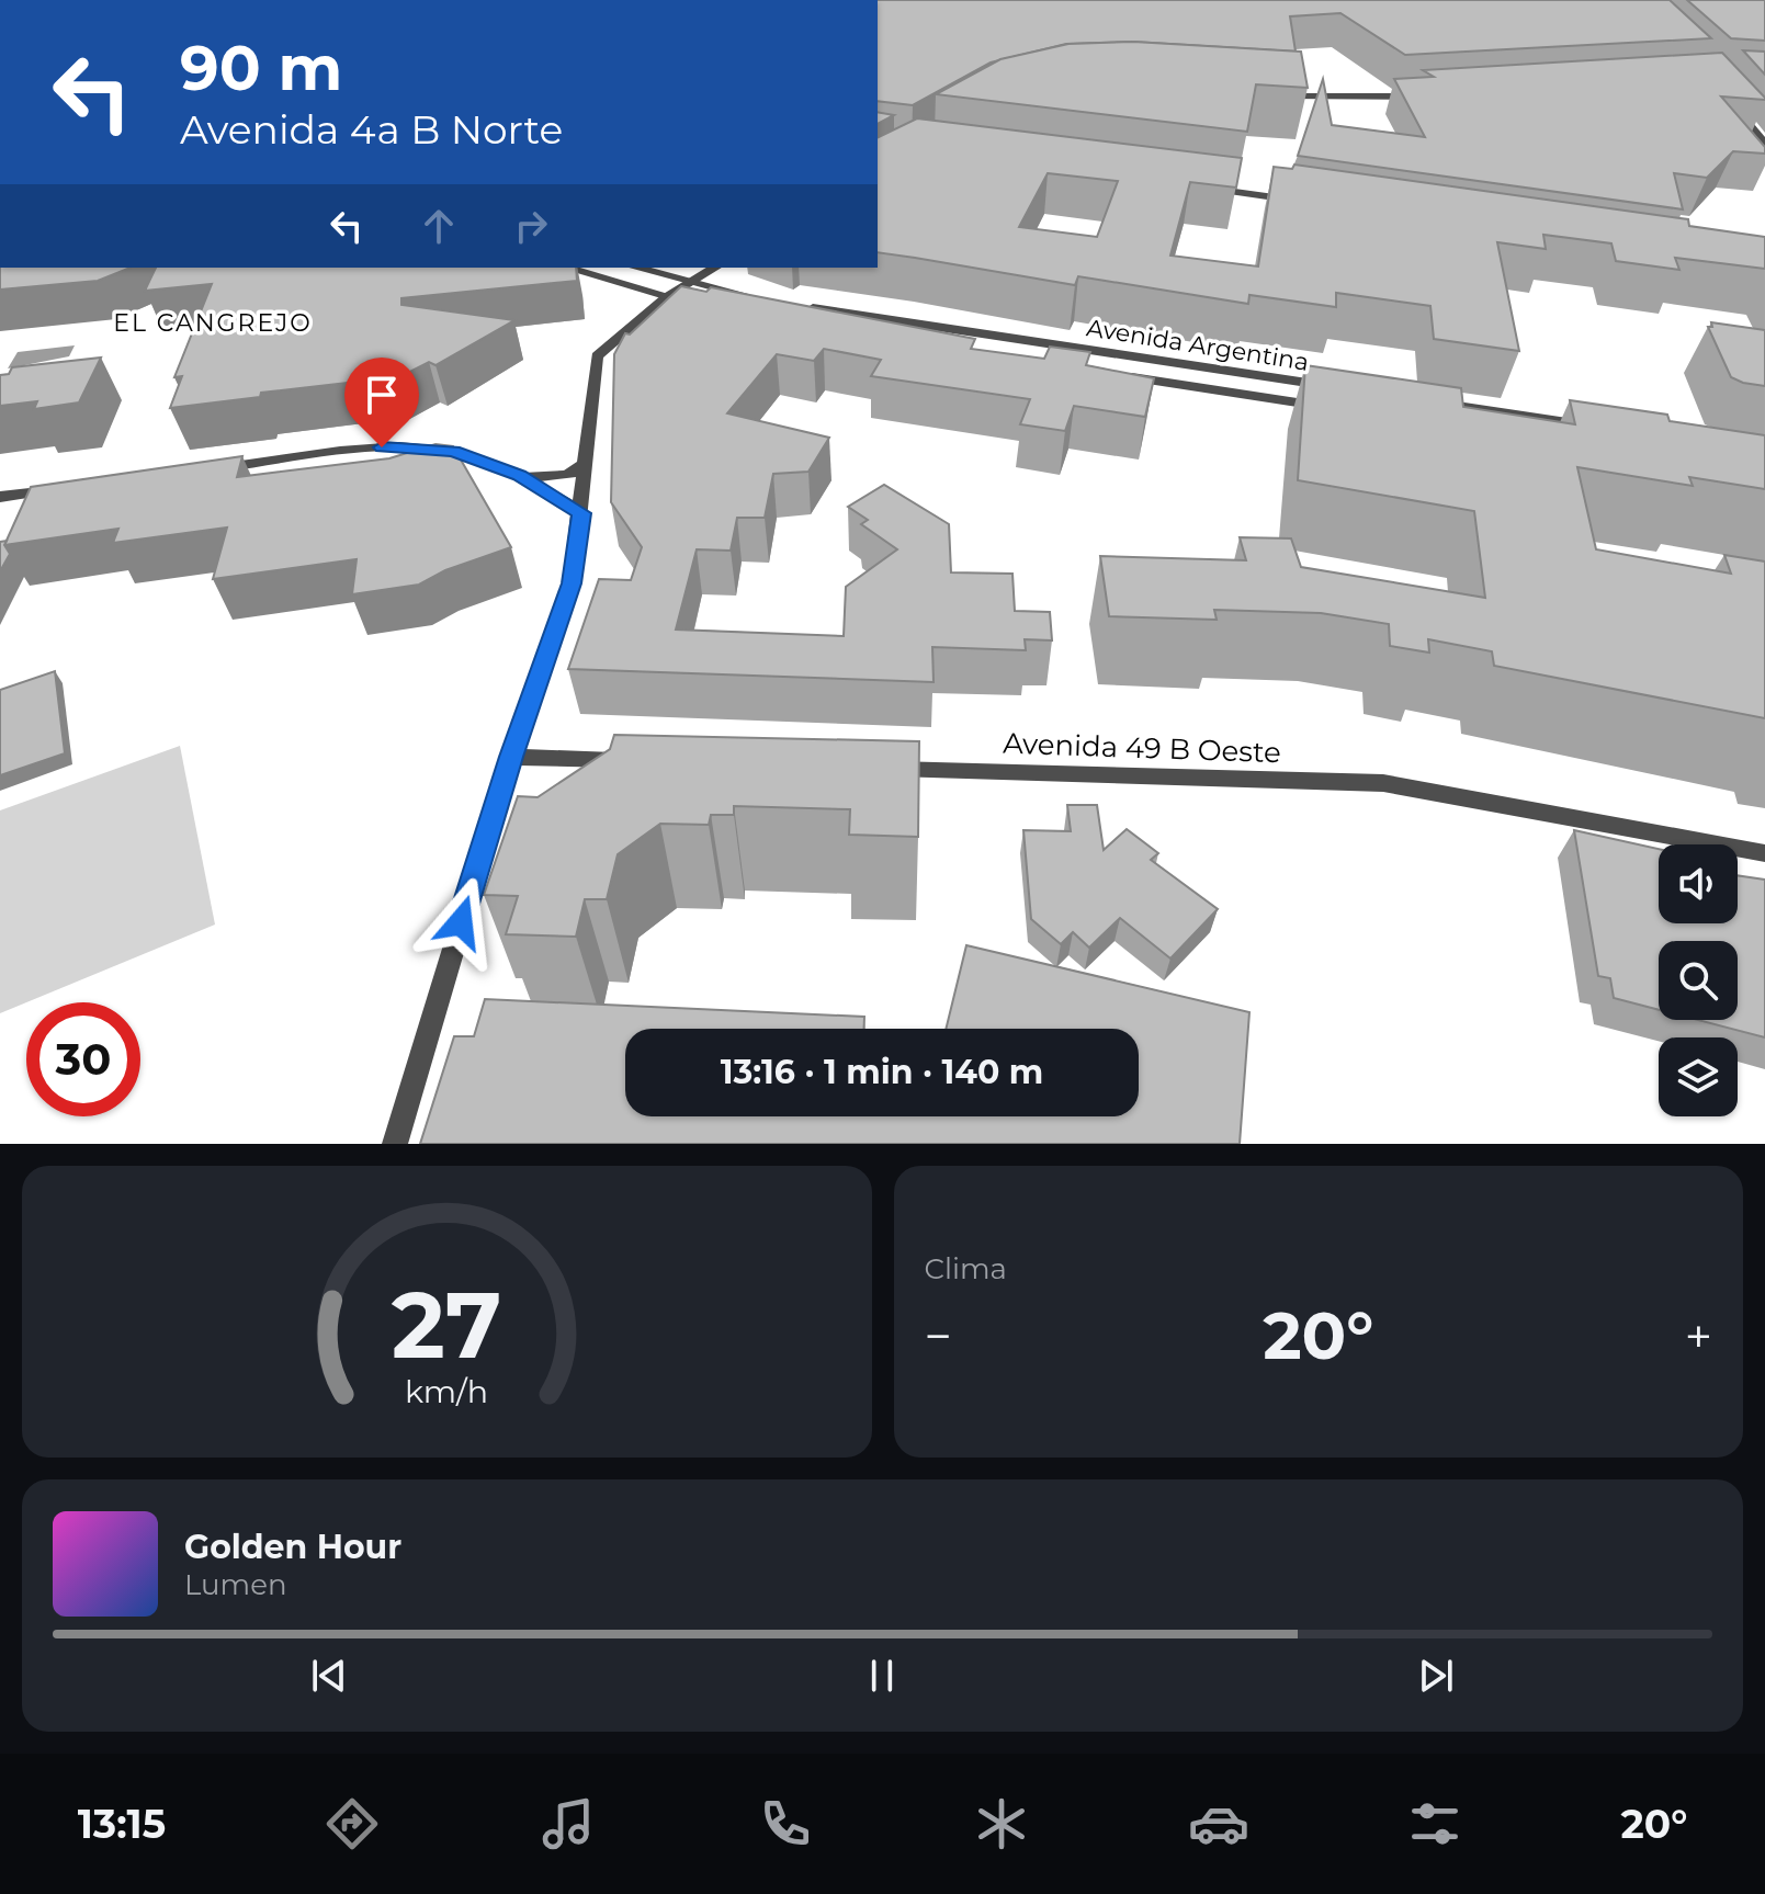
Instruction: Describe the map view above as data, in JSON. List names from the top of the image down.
{
  "streets": {
    "street": ["Avenida Argentina", "Avenida 49 B Oeste"]
  },
  "districts": ["EL CANGREJO"],
  "page": {
    "turn": ["90 m", "Avenida 4a B Norte"],
    "limit": "30",
    "trip": "13:16 · 1 min · 140 m",
    "tile": "Clima",
    "heat": ["−", "20°", "+"],
    "song": ["Golden Hour", "Lumen"],
    "tabs": ["13:15", "20°"],
    "gauge": ["27", "km/h"]
  }
}
